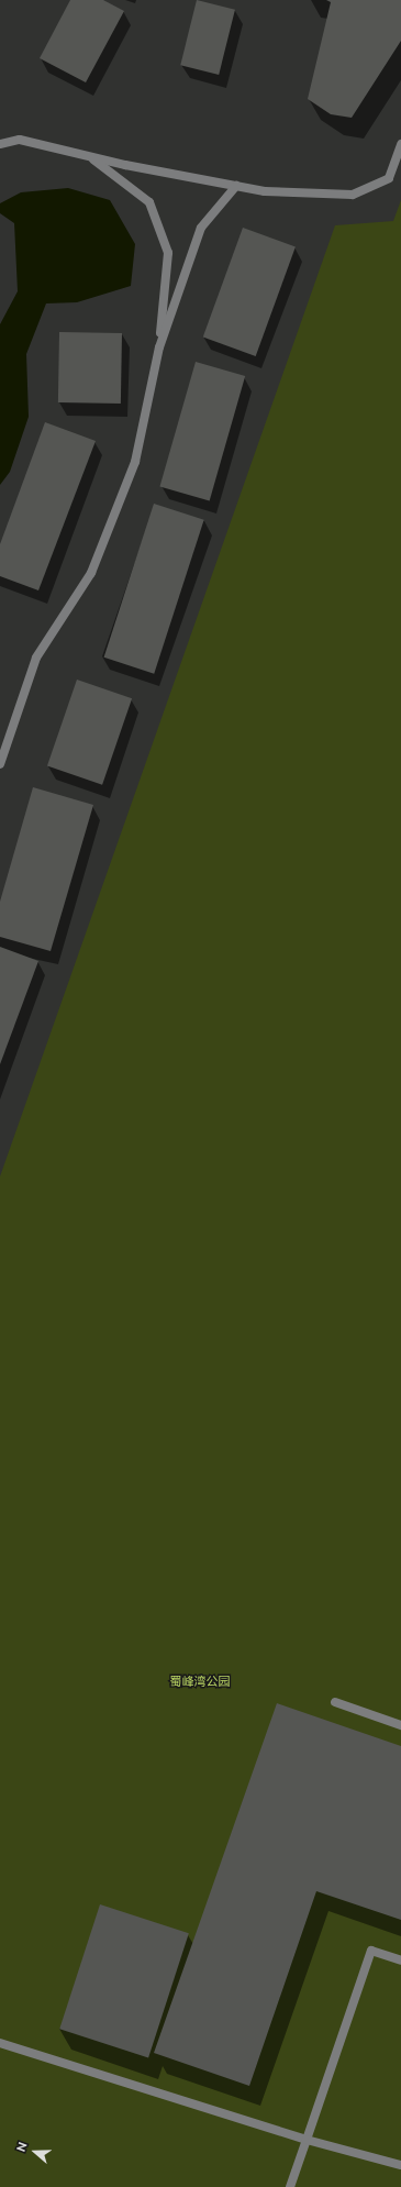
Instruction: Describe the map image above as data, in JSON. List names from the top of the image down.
{
  "parks": ["蜀峰湾公园"],
  "north": "left"
}
